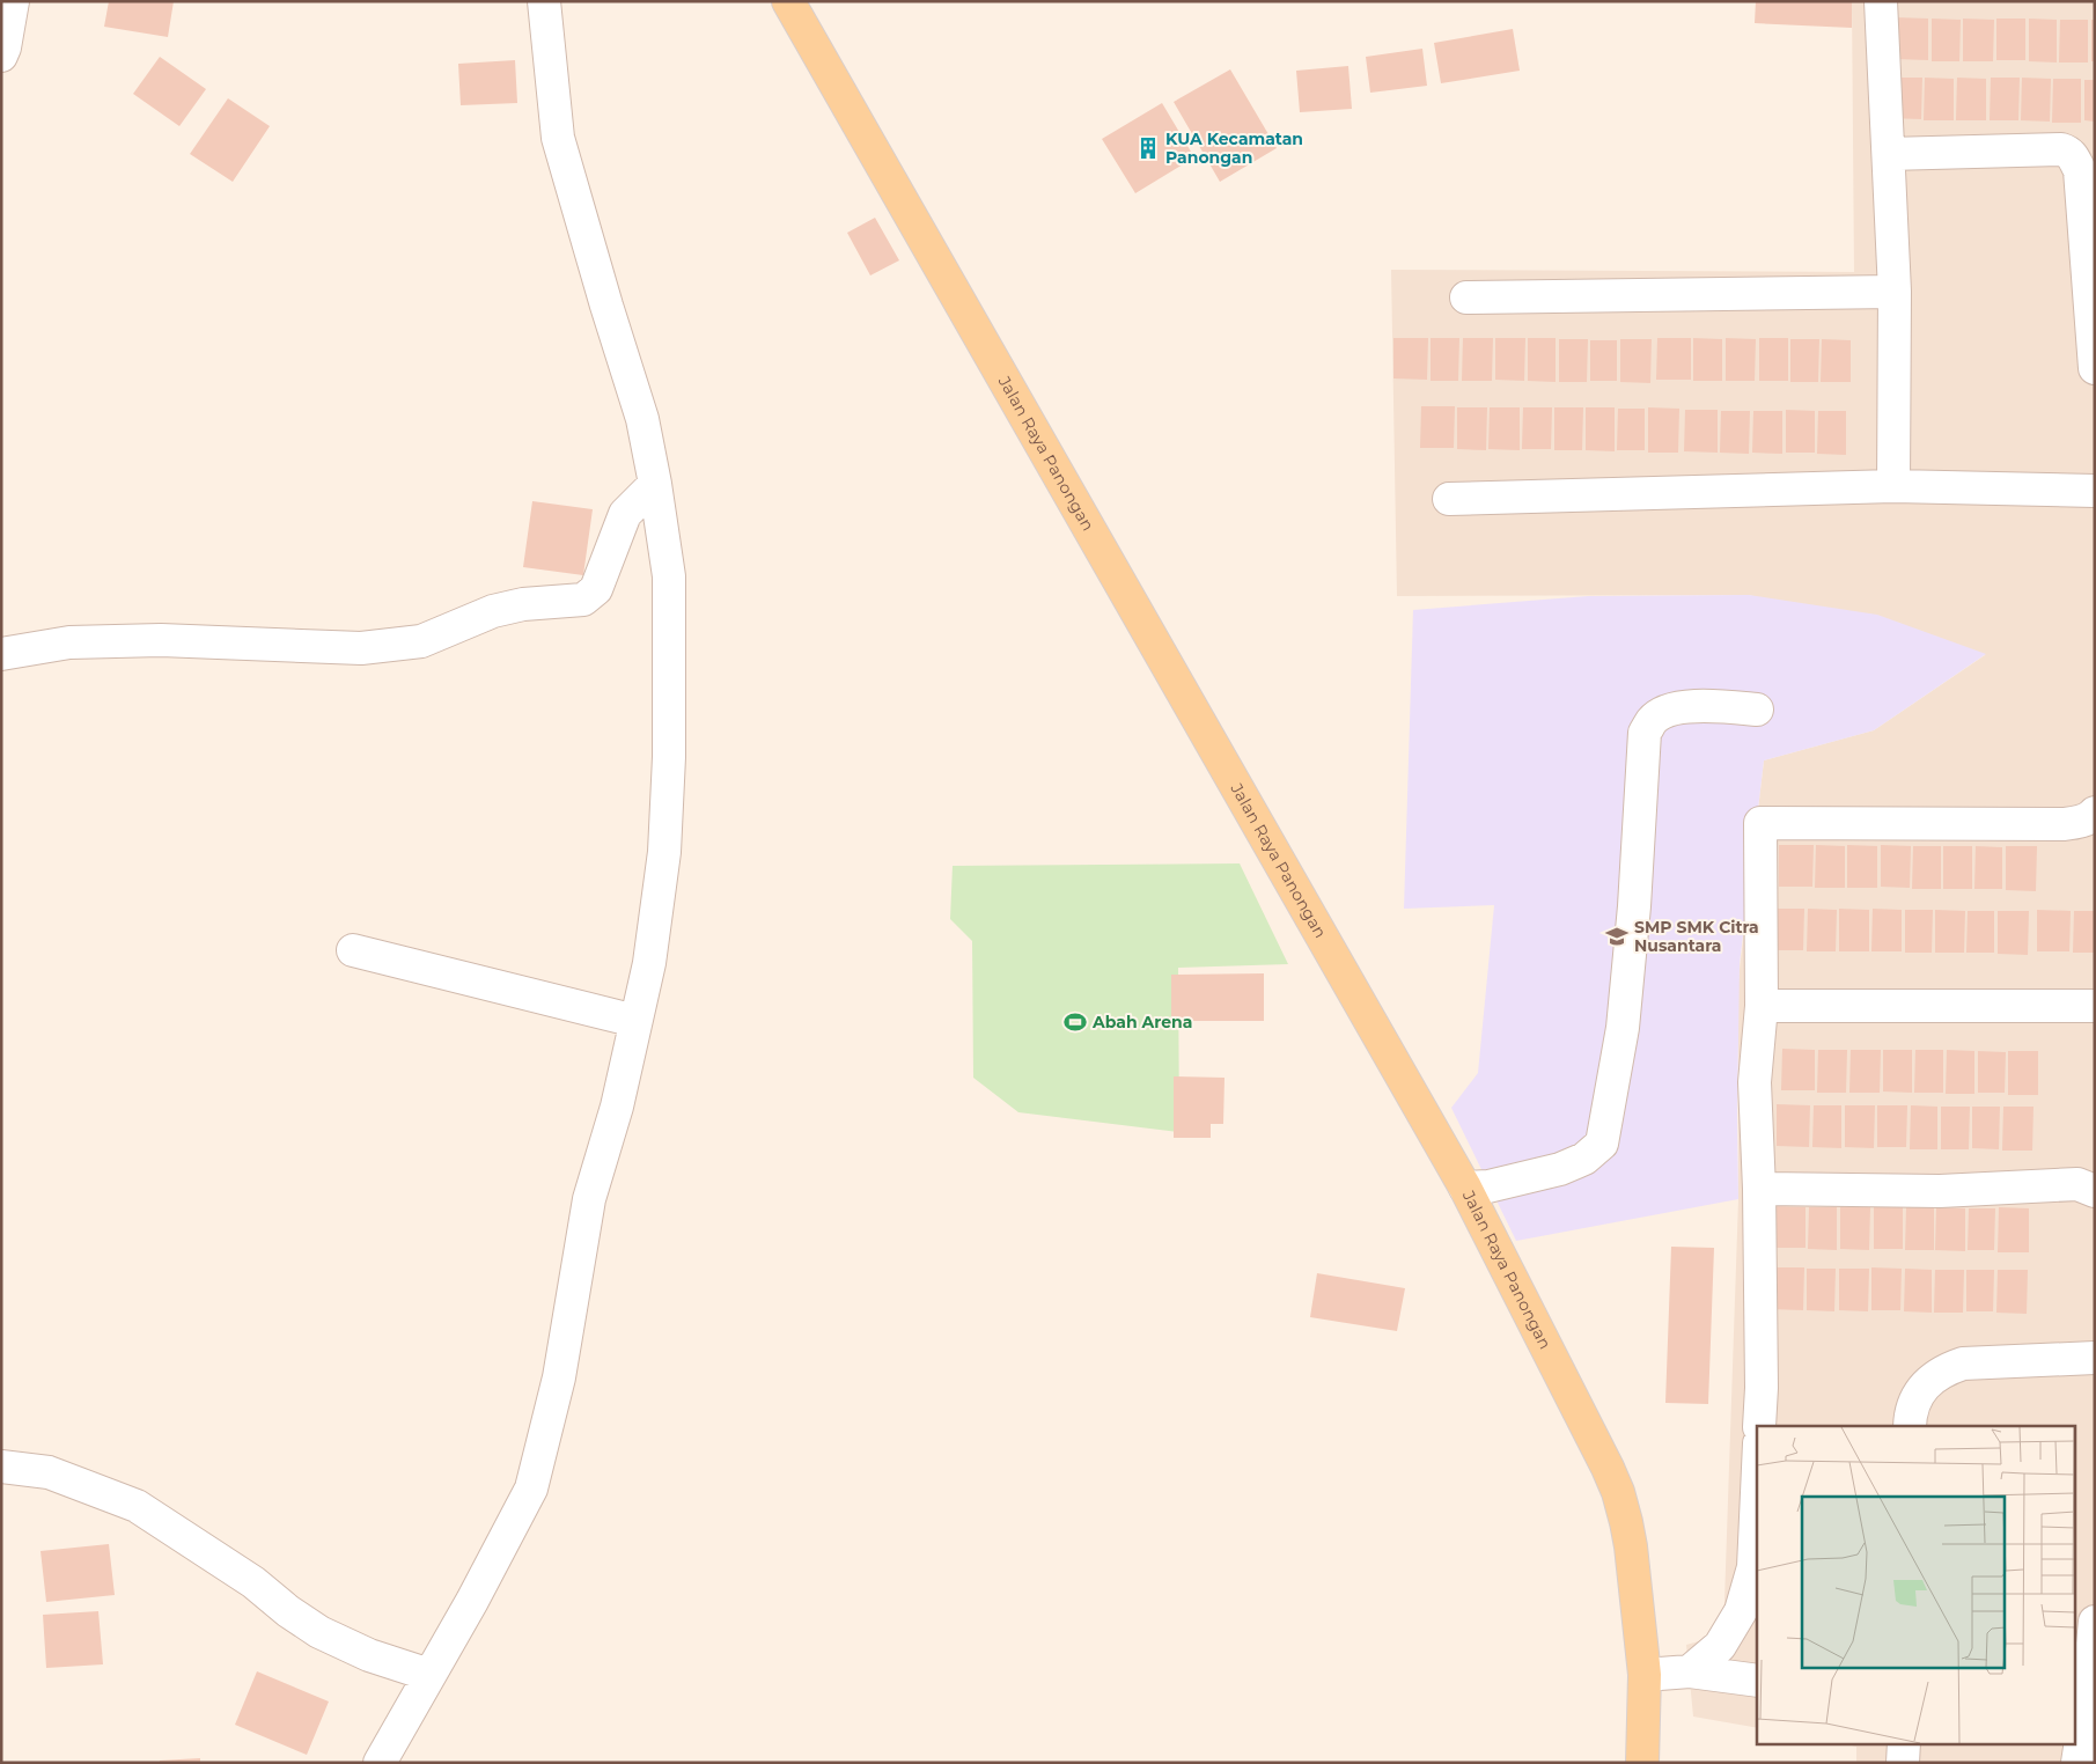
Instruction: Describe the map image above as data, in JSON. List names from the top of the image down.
{
  "streets": {
    "main road": ["Jalan Raya Panongan"]
  },
  "places": {
    "building": ["KUA Kecamatan Panongan"],
    "school or university": ["SMP SMK Citra Nusantara"],
    "sports": ["Abah Arena"]
  }
}
